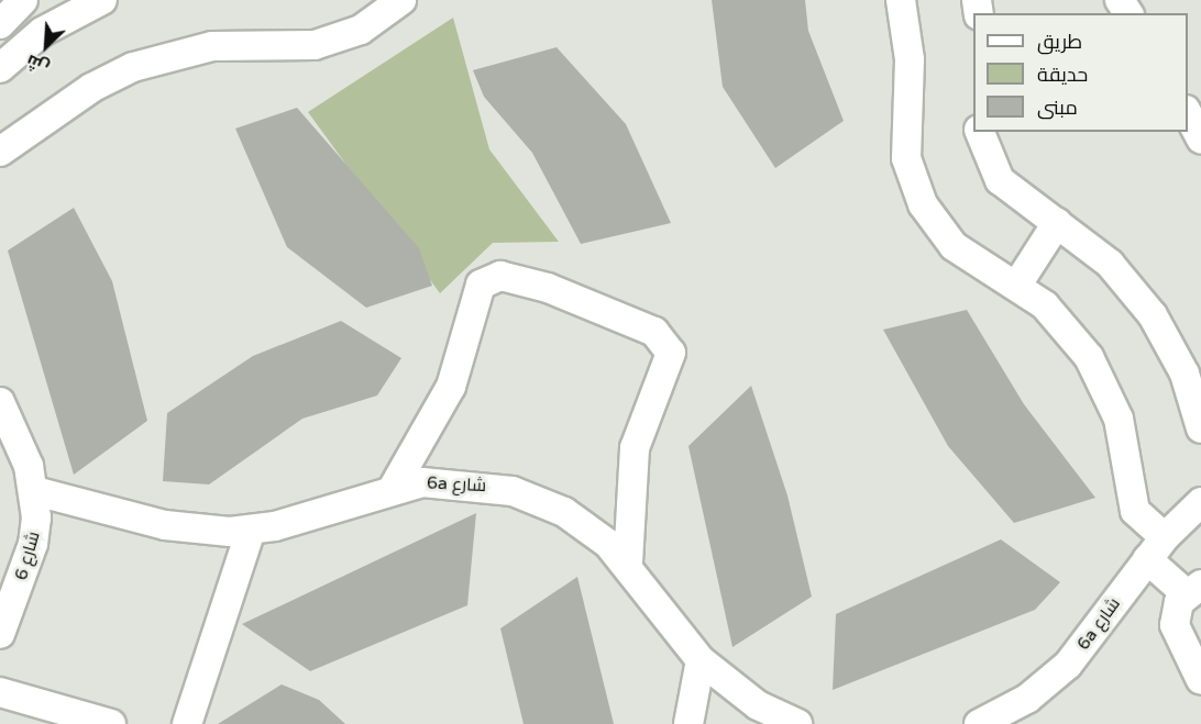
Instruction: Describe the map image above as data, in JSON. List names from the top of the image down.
{
  "streets": {
    "street": ["6a شارع", "شارع 6"]
  },
  "crossings": [
    ["6a شارع", "شارع 6"]
  ],
  "legend": ["طريق", "حديقة", "مبنى"],
  "north": "bottom left"
}
